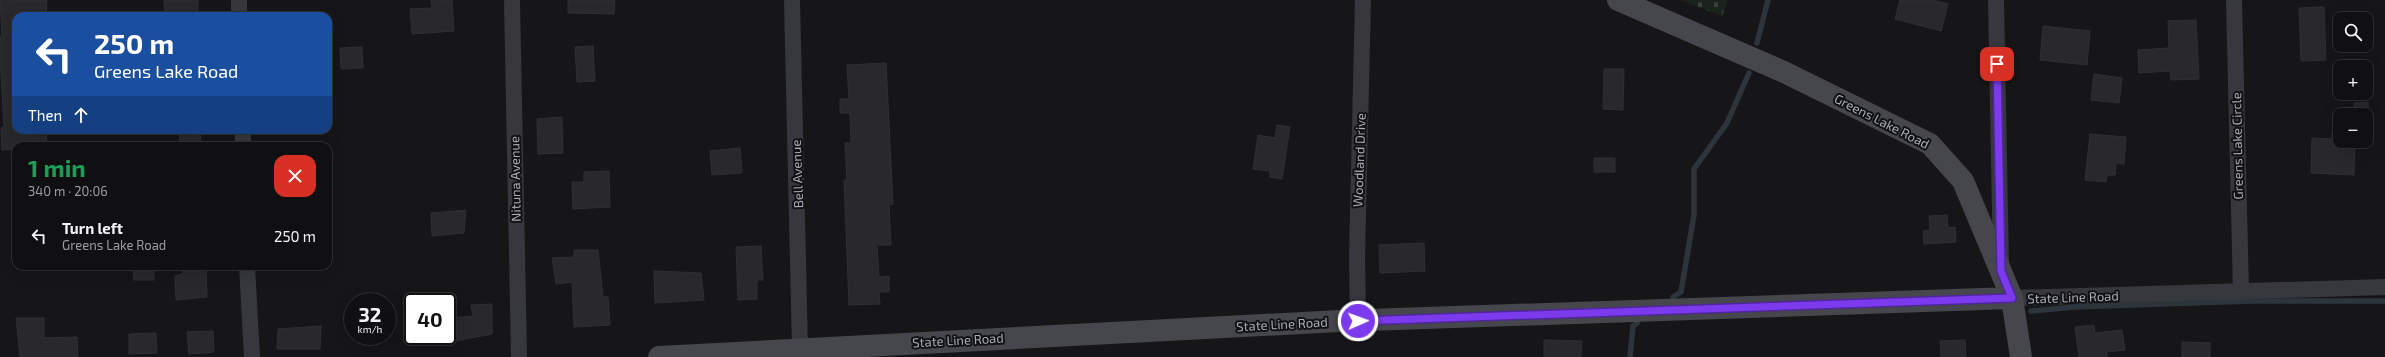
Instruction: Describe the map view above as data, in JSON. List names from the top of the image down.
{
  "streets": {
    "street": [
      "Greens Lake Road",
      "Greens Lake Circle",
      "Woodland Drive",
      "Bell Avenue",
      "Nituna Avenue",
      "State Line Road"
    ]
  },
  "crossings": [
    ["Greens Lake Road", "State Line Road"],
    ["Greens Lake Circle", "State Line Road"],
    ["Woodland Drive", "State Line Road"],
    ["Bell Avenue", "State Line Road"]
  ],
  "page": {
    "map_buttons": ["+", "−"],
    "turn": ["250 m", "Greens Lake Road"],
    "then": "Then",
    "heading": ["1 min", "340 m · 20:06"],
    "list": [
      {
        "name": "Turn left",
        "note": "Greens Lake Road",
        "value": "250 m"
      }
    ],
    "speed": "32 km/h",
    "limit": "40"
  }
}
